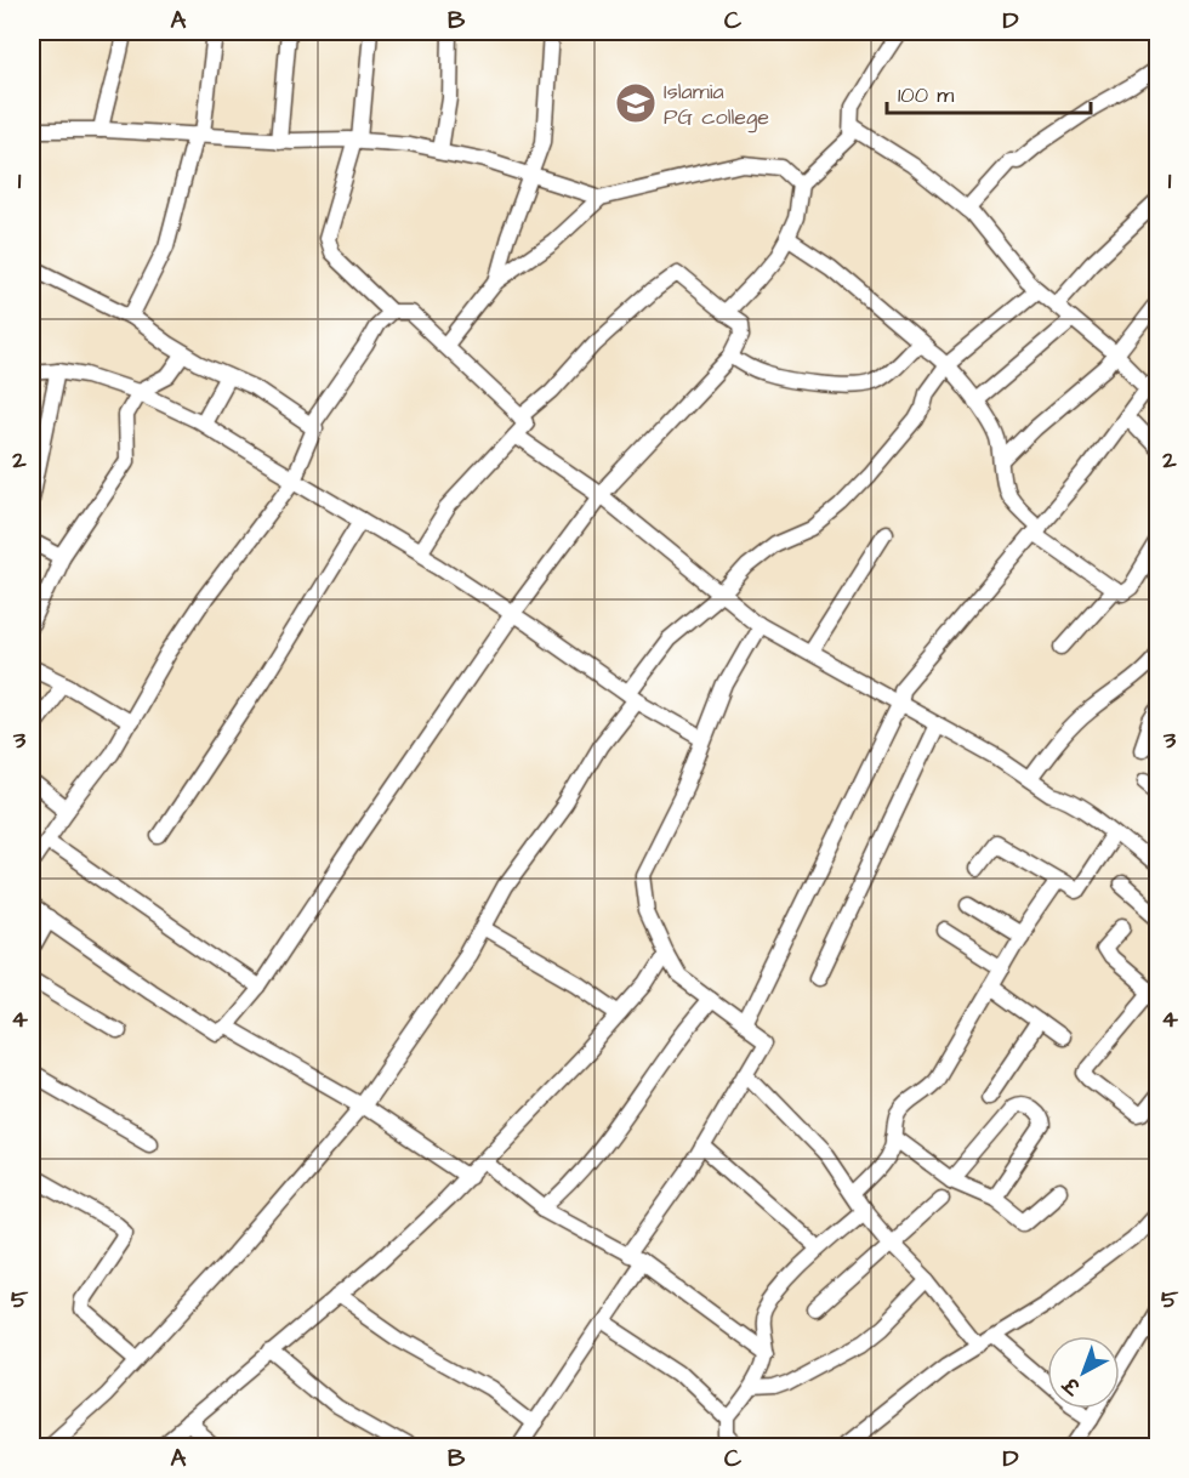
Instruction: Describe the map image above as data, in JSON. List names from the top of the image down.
{
  "places": {
    "school or university": ["Islamia PG college"]
  },
  "scale_bar": "100 m",
  "north": "bottom left",
  "grid": {
    "columns": [
      "A",
      "B",
      "C",
      "D"
    ],
    "rows": [
      "1",
      "2",
      "3",
      "4",
      "5"
    ]
  }
}
